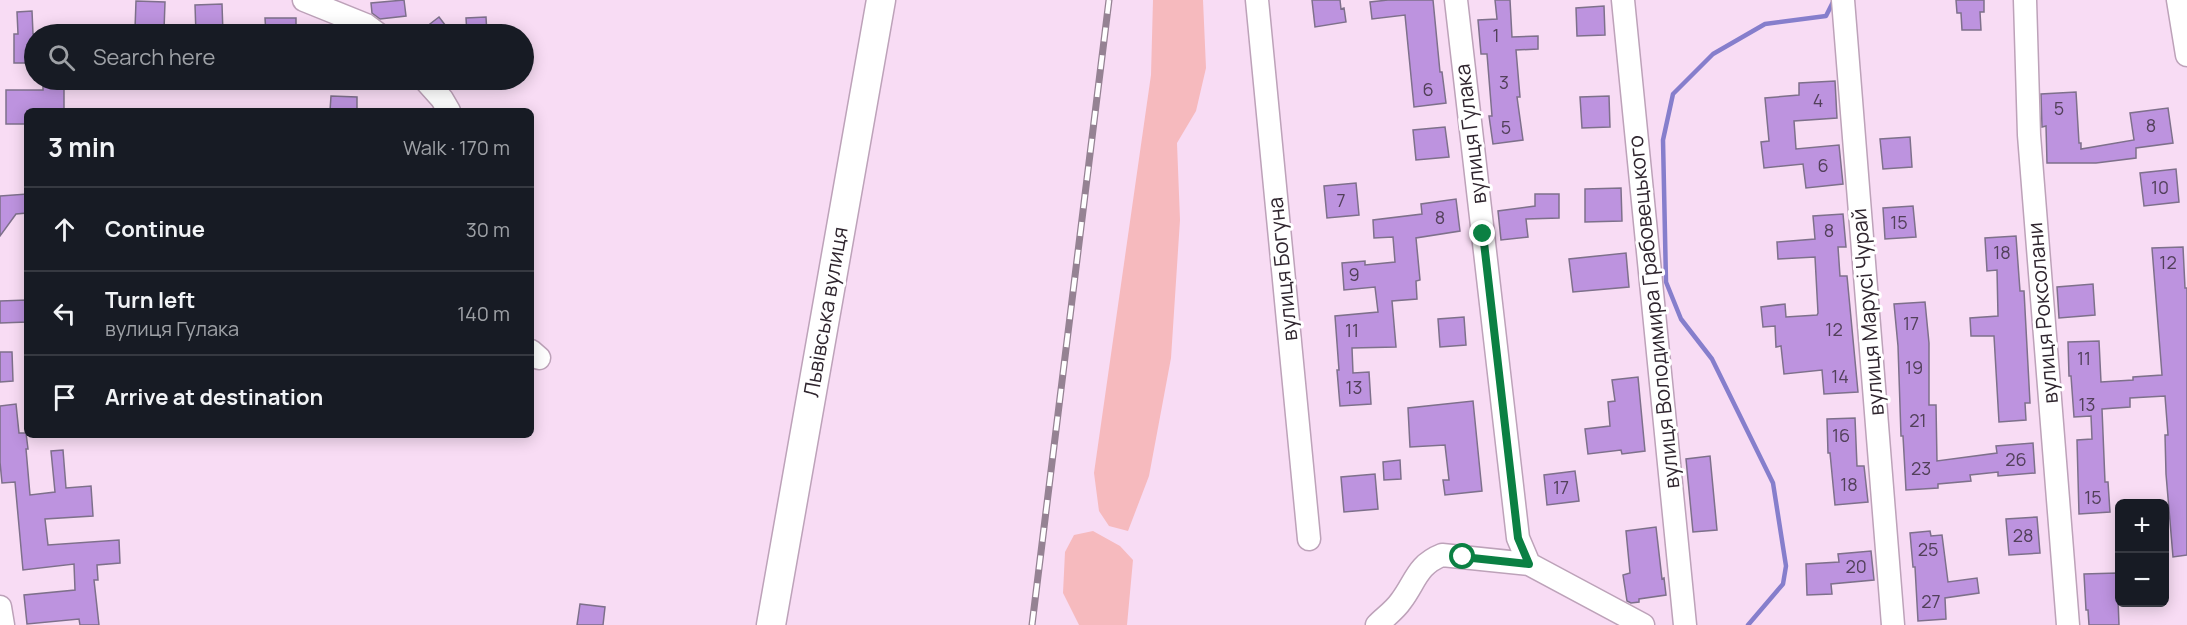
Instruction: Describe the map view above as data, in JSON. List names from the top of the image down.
{
  "streets": {
    "main road": ["Львівська вулиця"],
    "street": [
      "вулиця Гулака",
      "вулиця Богуна",
      "вулиця Володимира Грабовецького",
      "вулиця Марусі Чурай",
      "вулиця Роксолани"
    ]
  },
  "house_numbers": [
    "1",
    "3",
    "6",
    "4",
    "5",
    "8",
    "5",
    "6",
    "10",
    "7",
    "8",
    "15",
    "8",
    "18",
    "12",
    "9",
    "17",
    "12",
    "11",
    "11",
    "19",
    "14",
    "13",
    "13",
    "21",
    "16",
    "26",
    "23",
    "18",
    "17",
    "15",
    "28",
    "25",
    "20",
    "27"
  ],
  "page": {
    "search": "Search here",
    "heading": ["3 min", "Walk · 170 m"],
    "list": [
      ["Continue", "30 m"],
      ["Turn left", "вулиця Гулака", "140 m"],
      "Arrive at destination"
    ],
    "map_buttons": ["+", "−"]
  }
}
